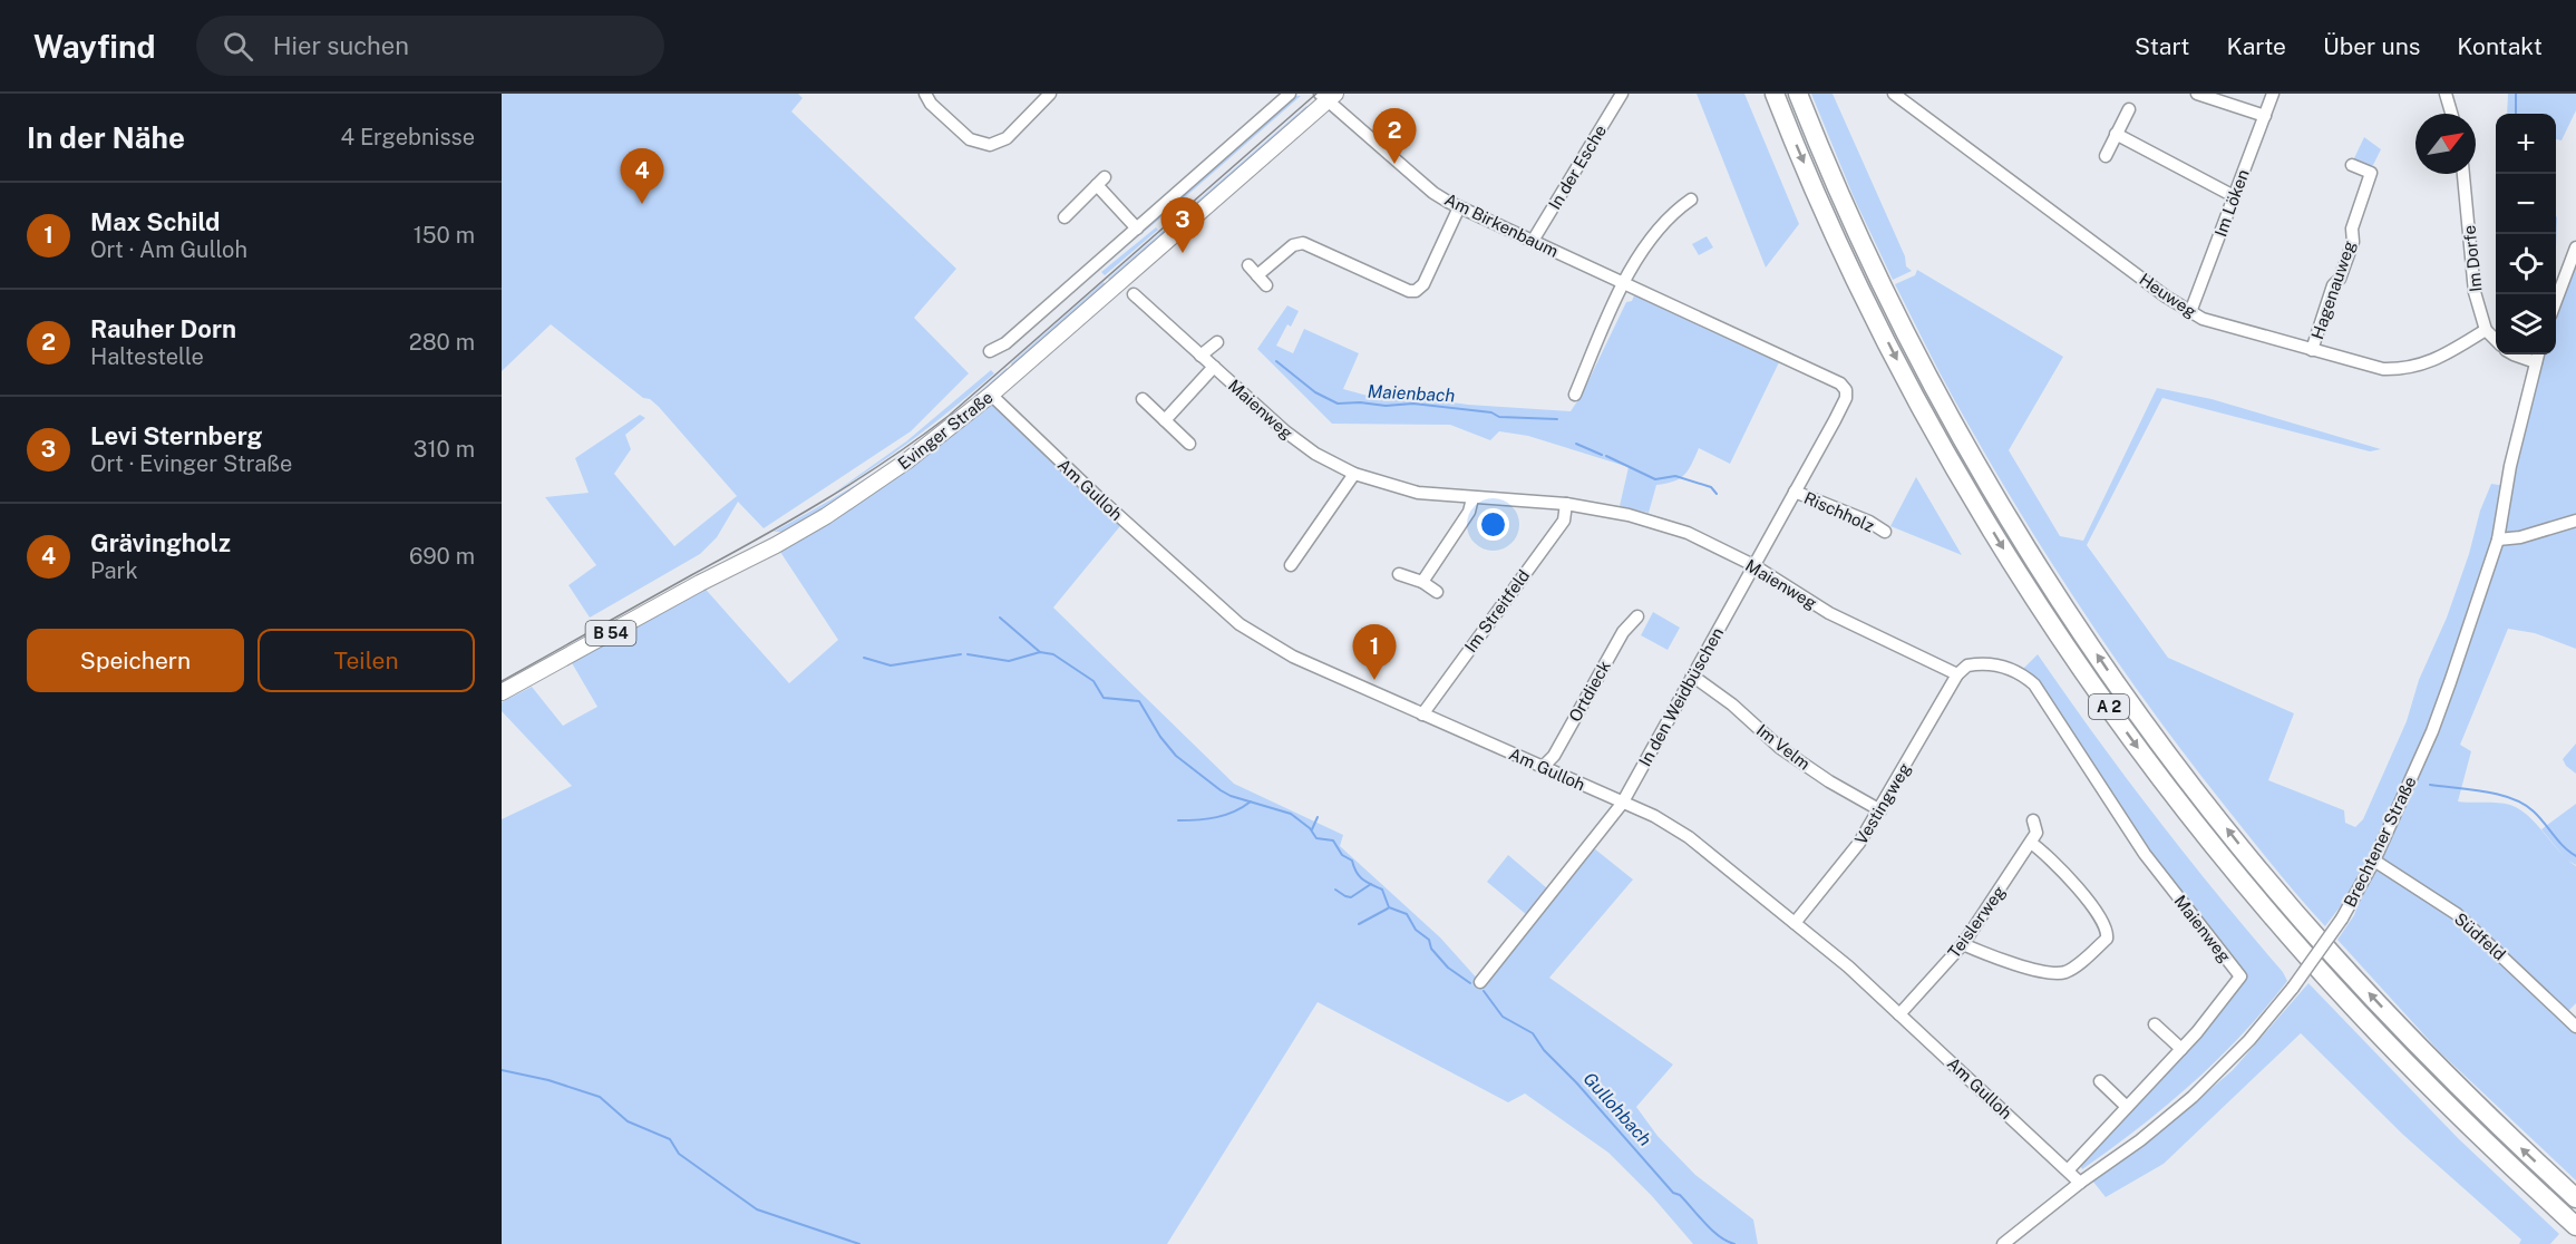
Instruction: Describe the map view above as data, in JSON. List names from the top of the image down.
{
  "streets": {
    "highway": ["A 2"],
    "main road": ["Evinger Straße", "B 54"],
    "street": [
      "In der Esche",
      "Im Löken",
      "Am Birkenbaum",
      "Im Dorfe",
      "Hagenauweg",
      "Heuweg",
      "Maienweg",
      "Am Gulloh",
      "Rischholz",
      "Im Streitfeld",
      "Ortdieck",
      "In den Weidbüschen",
      "Im Velm",
      "Vestingweg",
      "Brechtener Straße",
      "Teislerweg",
      "Südfeld"
    ]
  },
  "crossings": [
    ["In der Esche", "Am Birkenbaum"],
    ["Im Löken", "Heuweg"],
    ["Am Birkenbaum", "Evinger Straße"],
    ["Am Birkenbaum", "In den Weidbüschen"],
    ["Im Dorfe", "Heuweg"],
    ["Hagenauweg", "Heuweg"],
    ["Maienweg", "Im Streitfeld"],
    ["Maienweg", "In den Weidbüschen"],
    ["Maienweg", "Vestingweg"],
    ["Evinger Straße", "Am Gulloh"],
    ["Am Gulloh", "Im Streitfeld"],
    ["Am Gulloh", "Ortdieck"],
    ["Am Gulloh", "In den Weidbüschen"],
    ["Am Gulloh", "Vestingweg"],
    ["Am Gulloh", "Brechtener Straße"],
    ["Am Gulloh", "Teislerweg"],
    ["Rischholz", "In den Weidbüschen"],
    ["In den Weidbüschen", "Im Velm"],
    ["Im Velm", "Vestingweg"],
    ["Brechtener Straße", "Südfeld"]
  ],
  "water": ["Maienbach", "Gullohbach"],
  "north": "top right",
  "page": {
    "header": "Wayfind",
    "search": "Hier suchen",
    "nav": [
      "Start",
      "Karte",
      "Über uns",
      "Kontakt"
    ],
    "heading": ["In der Nähe", "4 Ergebnisse"],
    "pins": [
      "2",
      "4",
      "3",
      "1"
    ],
    "map_buttons": ["+", "−"],
    "list": [
      {
        "mark": "1",
        "name": "Max Schild",
        "note": "Ort · Am Gulloh",
        "value": "150 m"
      },
      {
        "mark": "2",
        "name": "Rauher Dorn",
        "note": "Haltestelle",
        "value": "280 m"
      },
      {
        "mark": "3",
        "name": "Levi Sternberg",
        "note": "Ort · Evinger Straße",
        "value": "310 m"
      },
      {
        "mark": "4",
        "name": "Grävingholz",
        "note": "Park",
        "value": "690 m"
      }
    ],
    "buttons": ["Speichern", "Teilen"]
  }
}
